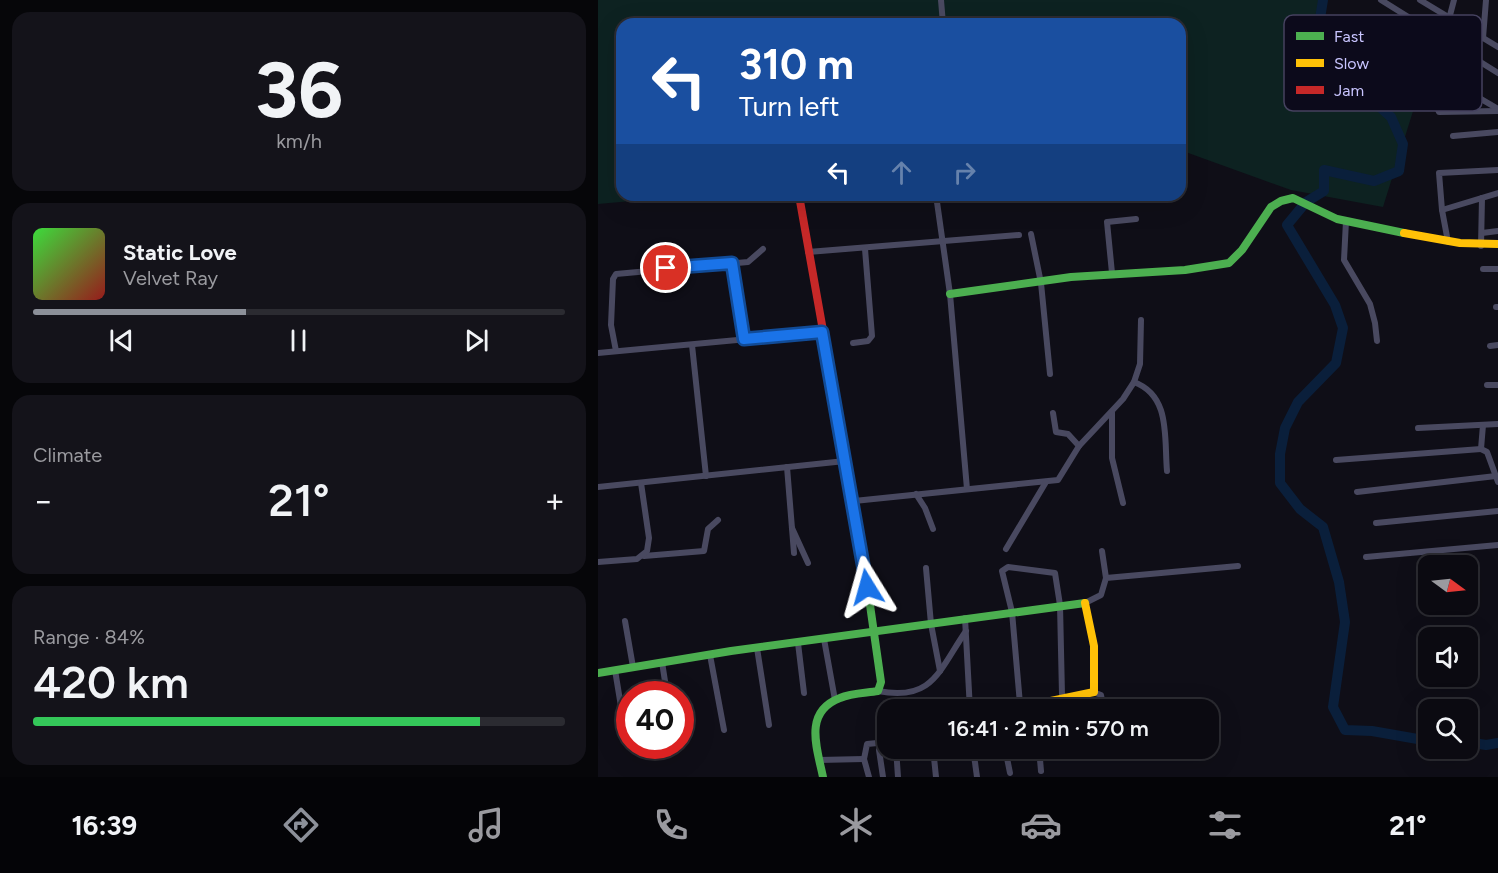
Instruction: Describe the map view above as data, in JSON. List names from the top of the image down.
{
  "legend": ["Fast", "Slow", "Jam"],
  "north": "right",
  "page": {
    "tile": [
      ["36", "km/h"],
      "Climate",
      ["Range · 84%", "420 km"]
    ],
    "turn": ["310 m", "Turn left"],
    "song": ["Static Love", "Velvet Ray"],
    "heat": ["−", "21°", "+"],
    "limit": "40",
    "trip": "16:41 · 2 min · 570 m",
    "tabs": ["16:39", "21°"]
  }
}
